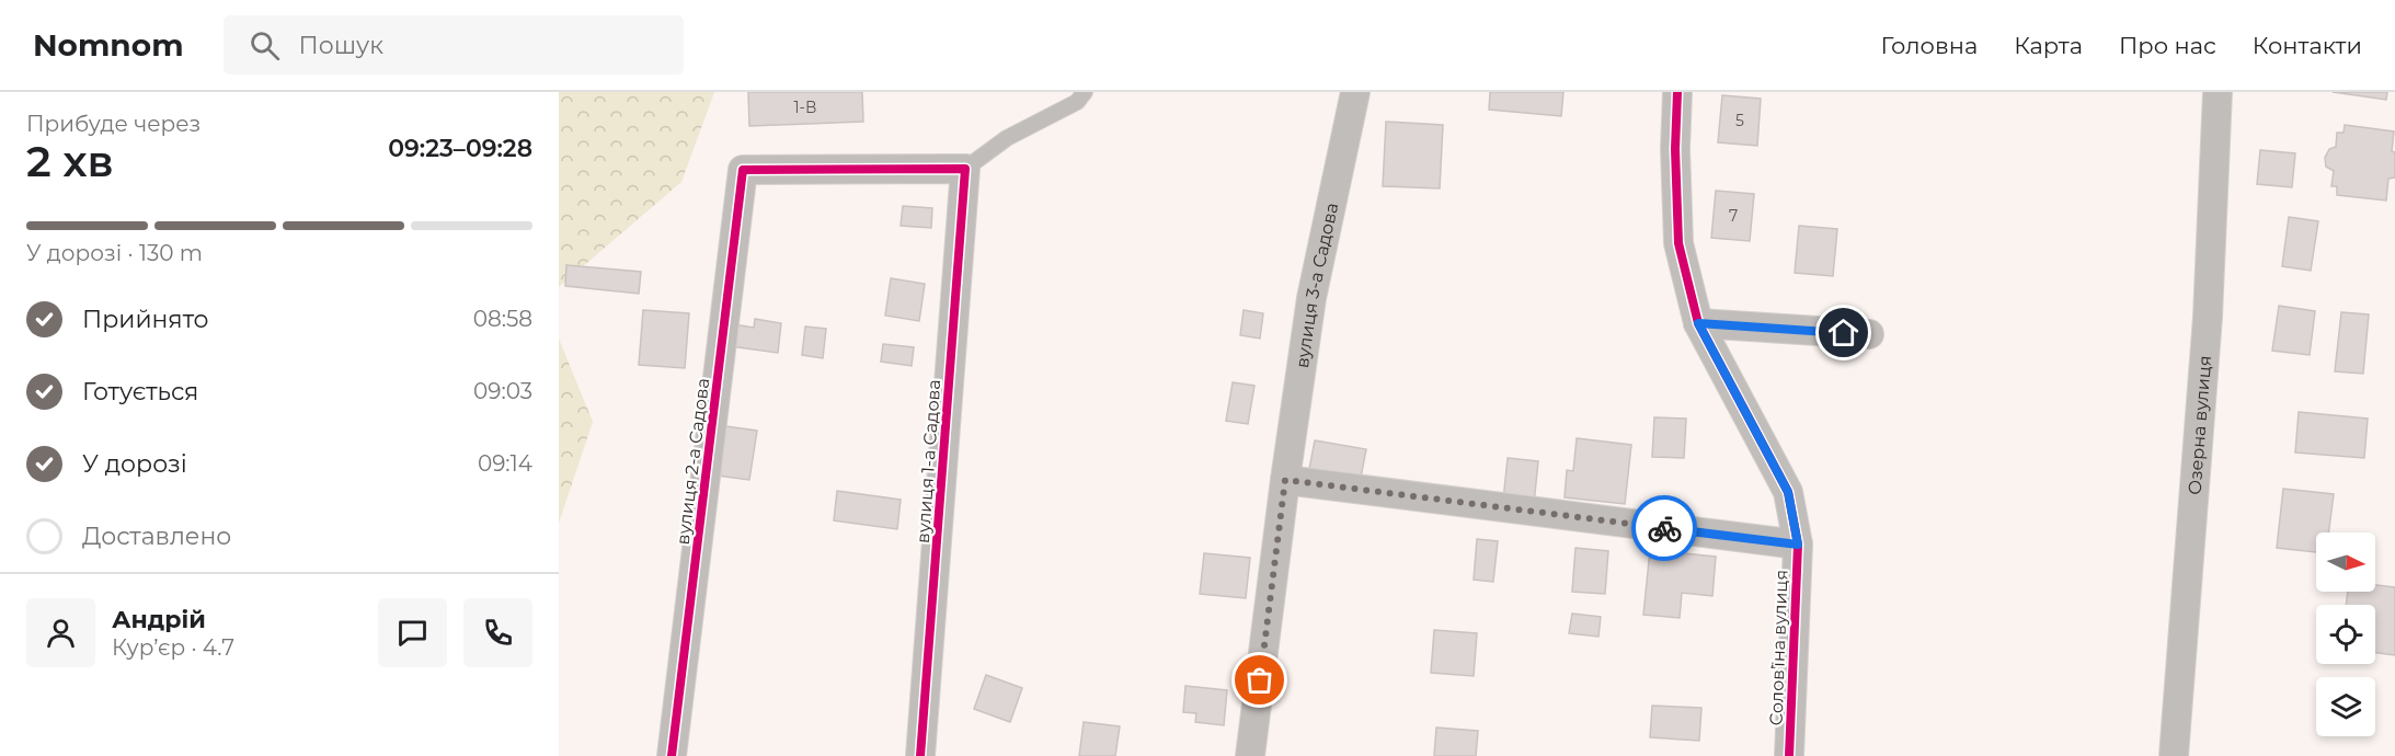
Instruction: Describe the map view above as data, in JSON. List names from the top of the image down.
{
  "streets": {
    "street": [
      "вулиця 3-а Садова",
      "Озерна вулиця",
      "вулиця 2-а Садова",
      "вулиця 1-а Садова",
      "Соловʼїна вулиця"
    ]
  },
  "crossings": [
    ["вулиця 2-а Садова", "вулиця 1-а Садова"]
  ],
  "house_numbers": ["1-В", "5", "7"],
  "north": "right",
  "page": {
    "header": "Nomnom",
    "search": "Пошук",
    "nav": [
      "Головна",
      "Карта",
      "Про нас",
      "Контакти"
    ],
    "heading": ["2 хв", "Прибуде через", "09:23–09:28"],
    "panel": ["Андрій", "Кур’єр · 4.7"],
    "bar": "У дорозі · 130 m",
    "list": [
      ["Прийнято", "08:58"],
      ["Готується", "09:03"],
      ["У дорозі", "09:14"],
      "Доставлено"
    ]
  }
}
